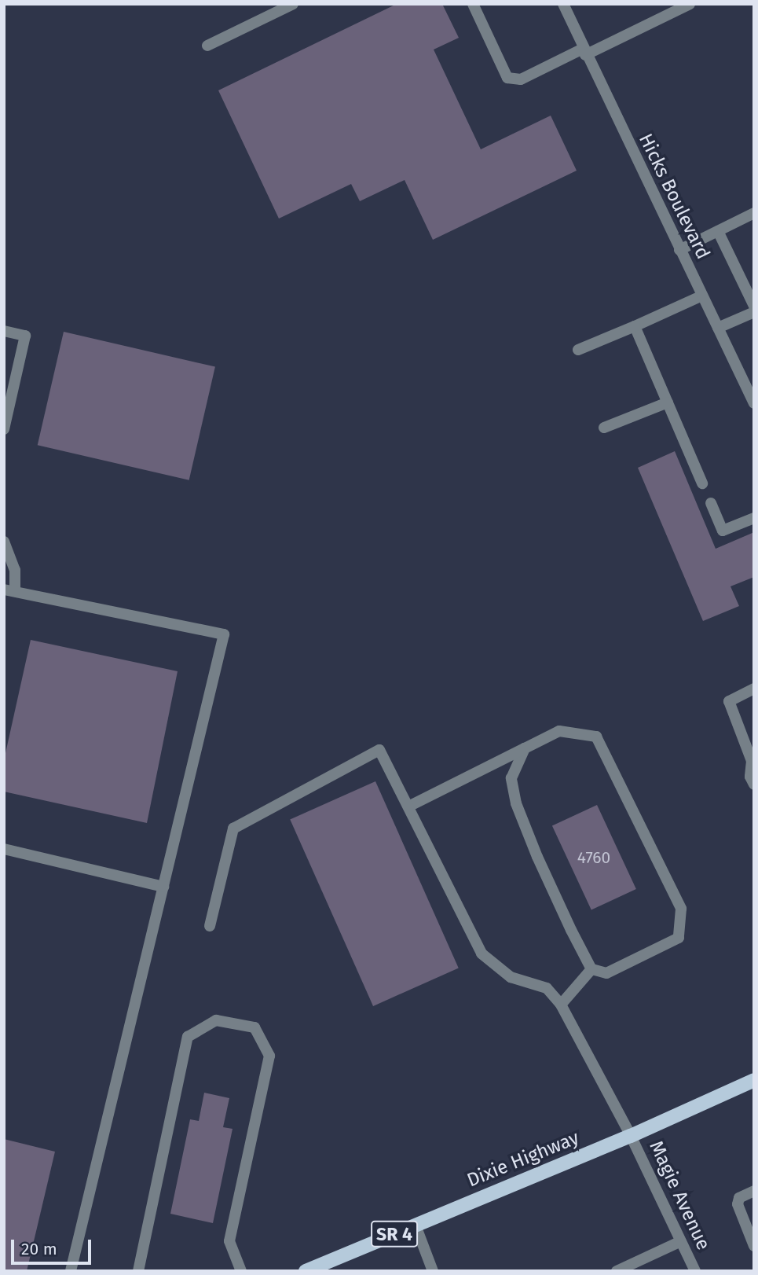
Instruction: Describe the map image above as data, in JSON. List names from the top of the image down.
{
  "streets": {
    "main road": ["Dixie Highway", "SR 4"],
    "street": ["Hicks Boulevard", "Magie Avenue"]
  },
  "crossings": [
    ["Dixie Highway", "Magie Avenue"]
  ],
  "house_numbers": ["4760"],
  "scale_bar": "20 m"
}
